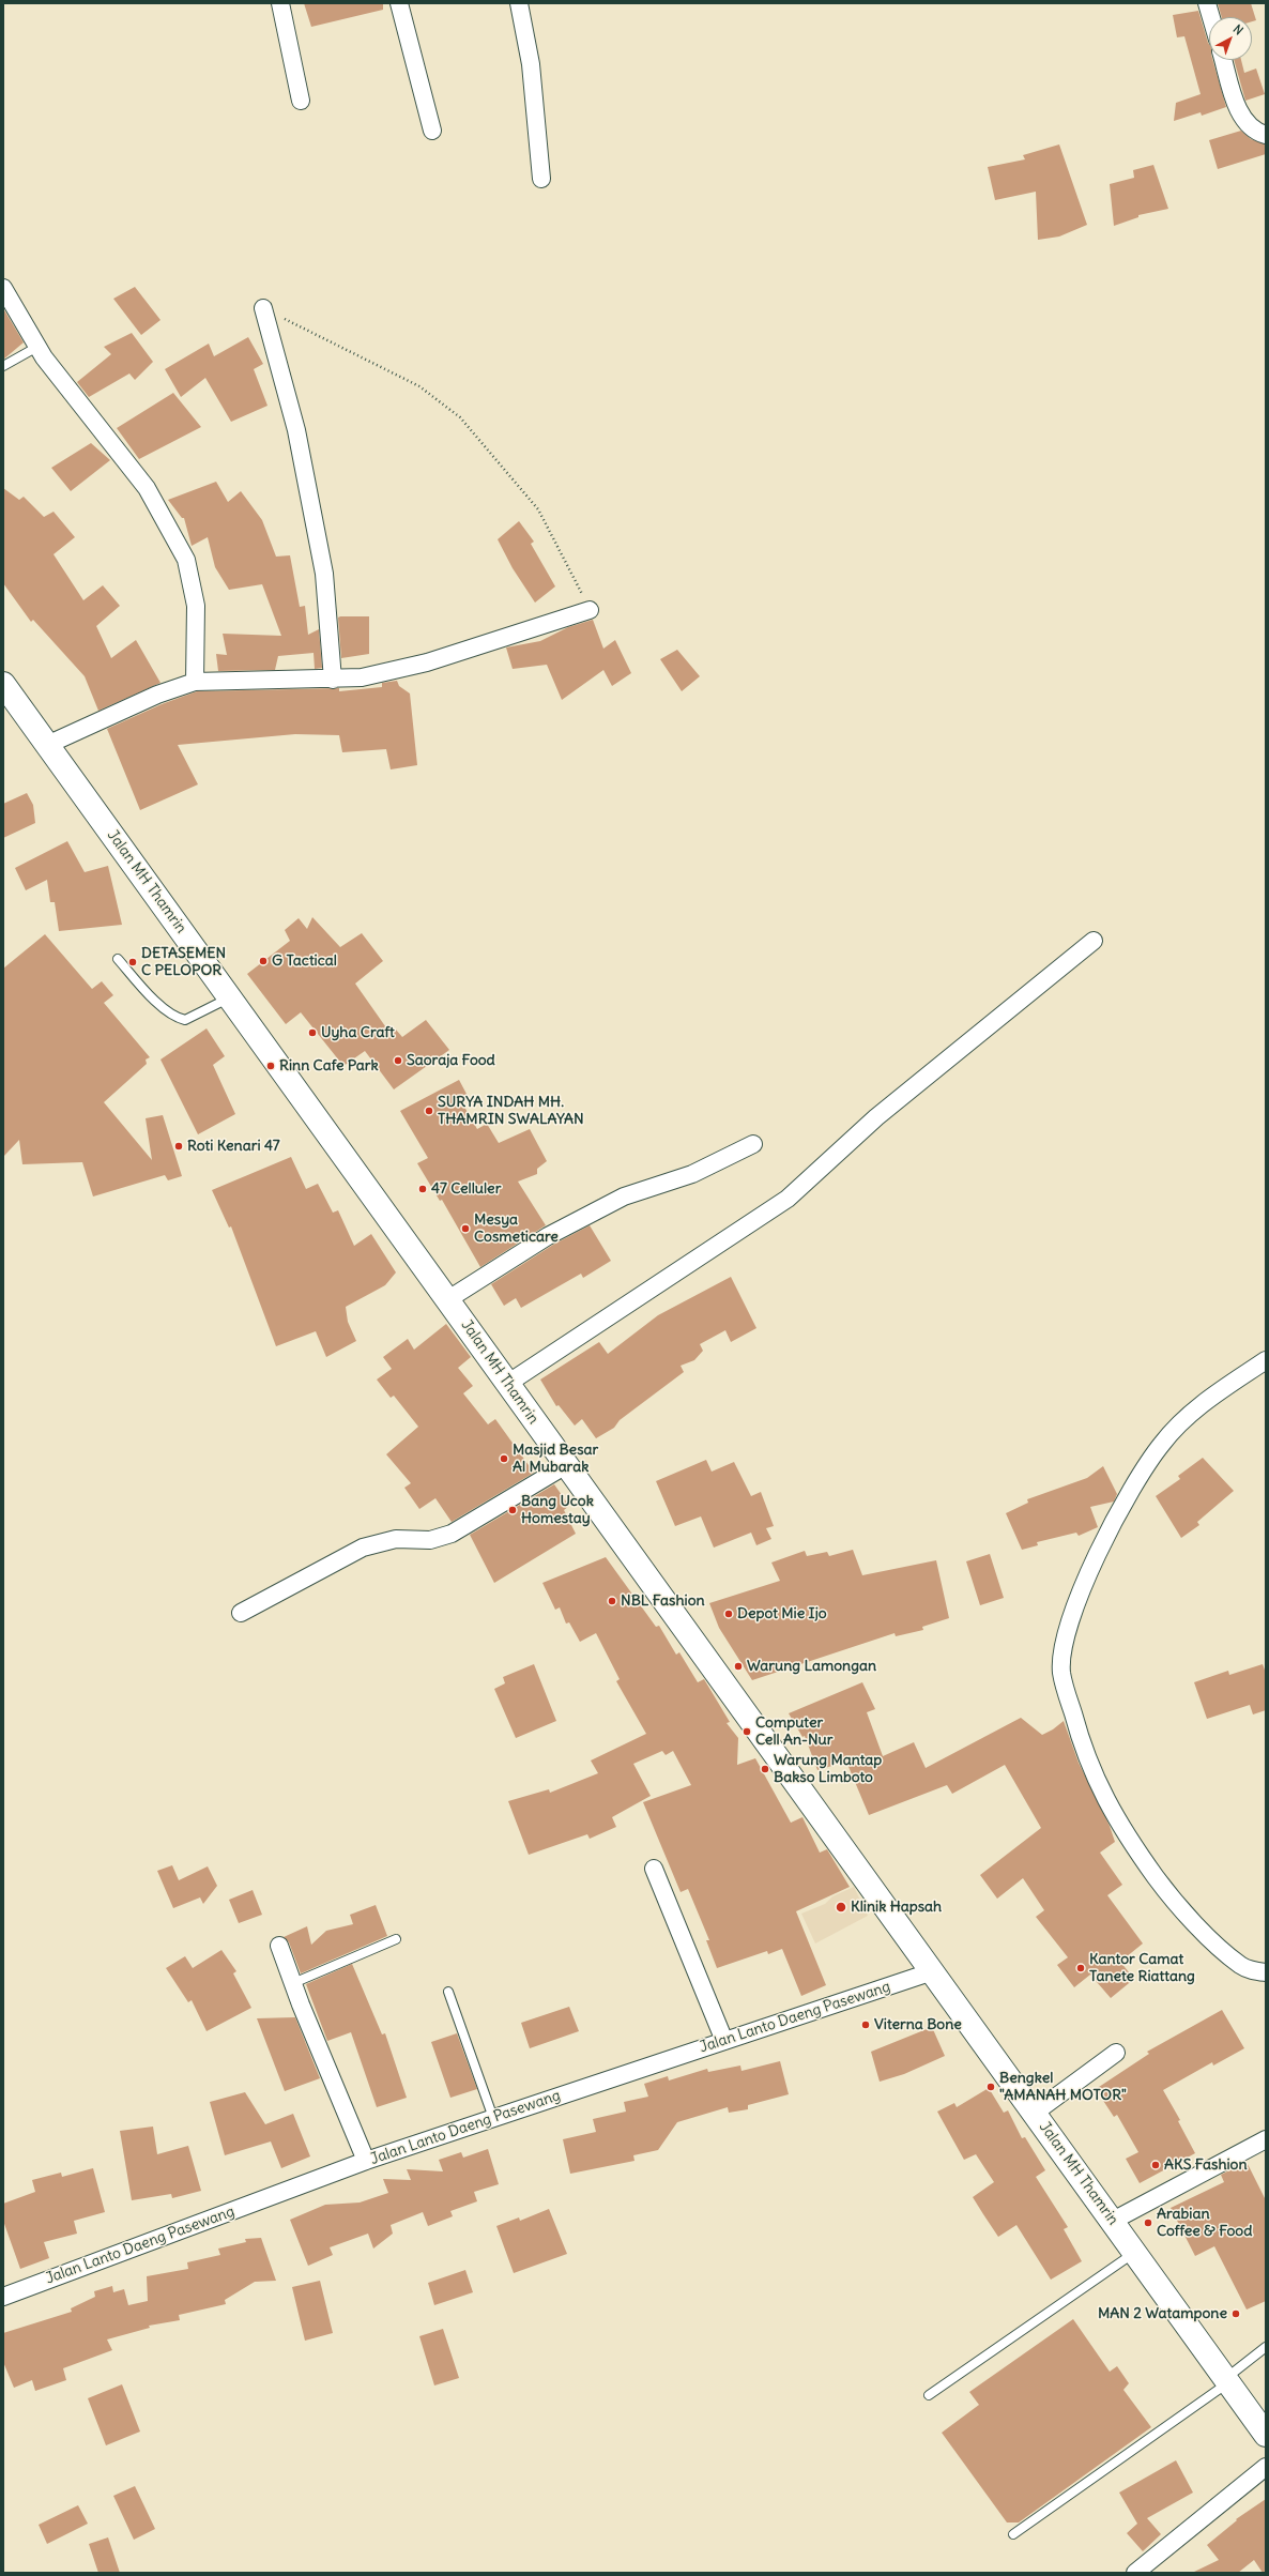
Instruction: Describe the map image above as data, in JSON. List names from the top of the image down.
{
  "streets": {
    "main road": ["Jalan MH Thamrin"],
    "street": ["Jalan Lanto Daeng Pasewang"]
  },
  "crossings": [
    ["Jalan MH Thamrin", "Jalan Lanto Daeng Pasewang"]
  ],
  "places": [
    "G Tactical",
    "DETASEMEN C PELOPOR",
    "Uyha Craft",
    "Saoraja Food",
    "Rinn Cafe Park",
    "SURYA INDAH MH. THAMRIN SWALAYAN",
    "Roti Kenari 47",
    "47 Celluler",
    "Mesya Cosmeticare",
    "Masjid Besar Al Mubarak",
    "Bang Ucok Homestay",
    "NBL Fashion",
    "Depot Mie Ijo",
    "Warung Lamongan",
    "Computer Cell An-Nur",
    "Warung Mantap Bakso Limboto",
    "Klinik Hapsah",
    "Kantor Camat Tanete Riattang",
    "Viterna Bone",
    "Bengkel \"AMANAH MOTOR\"",
    "AKS Fashion",
    "Arabian Coffee & Food",
    "MAN 2 Watampone"
  ],
  "north": "top right"
}
